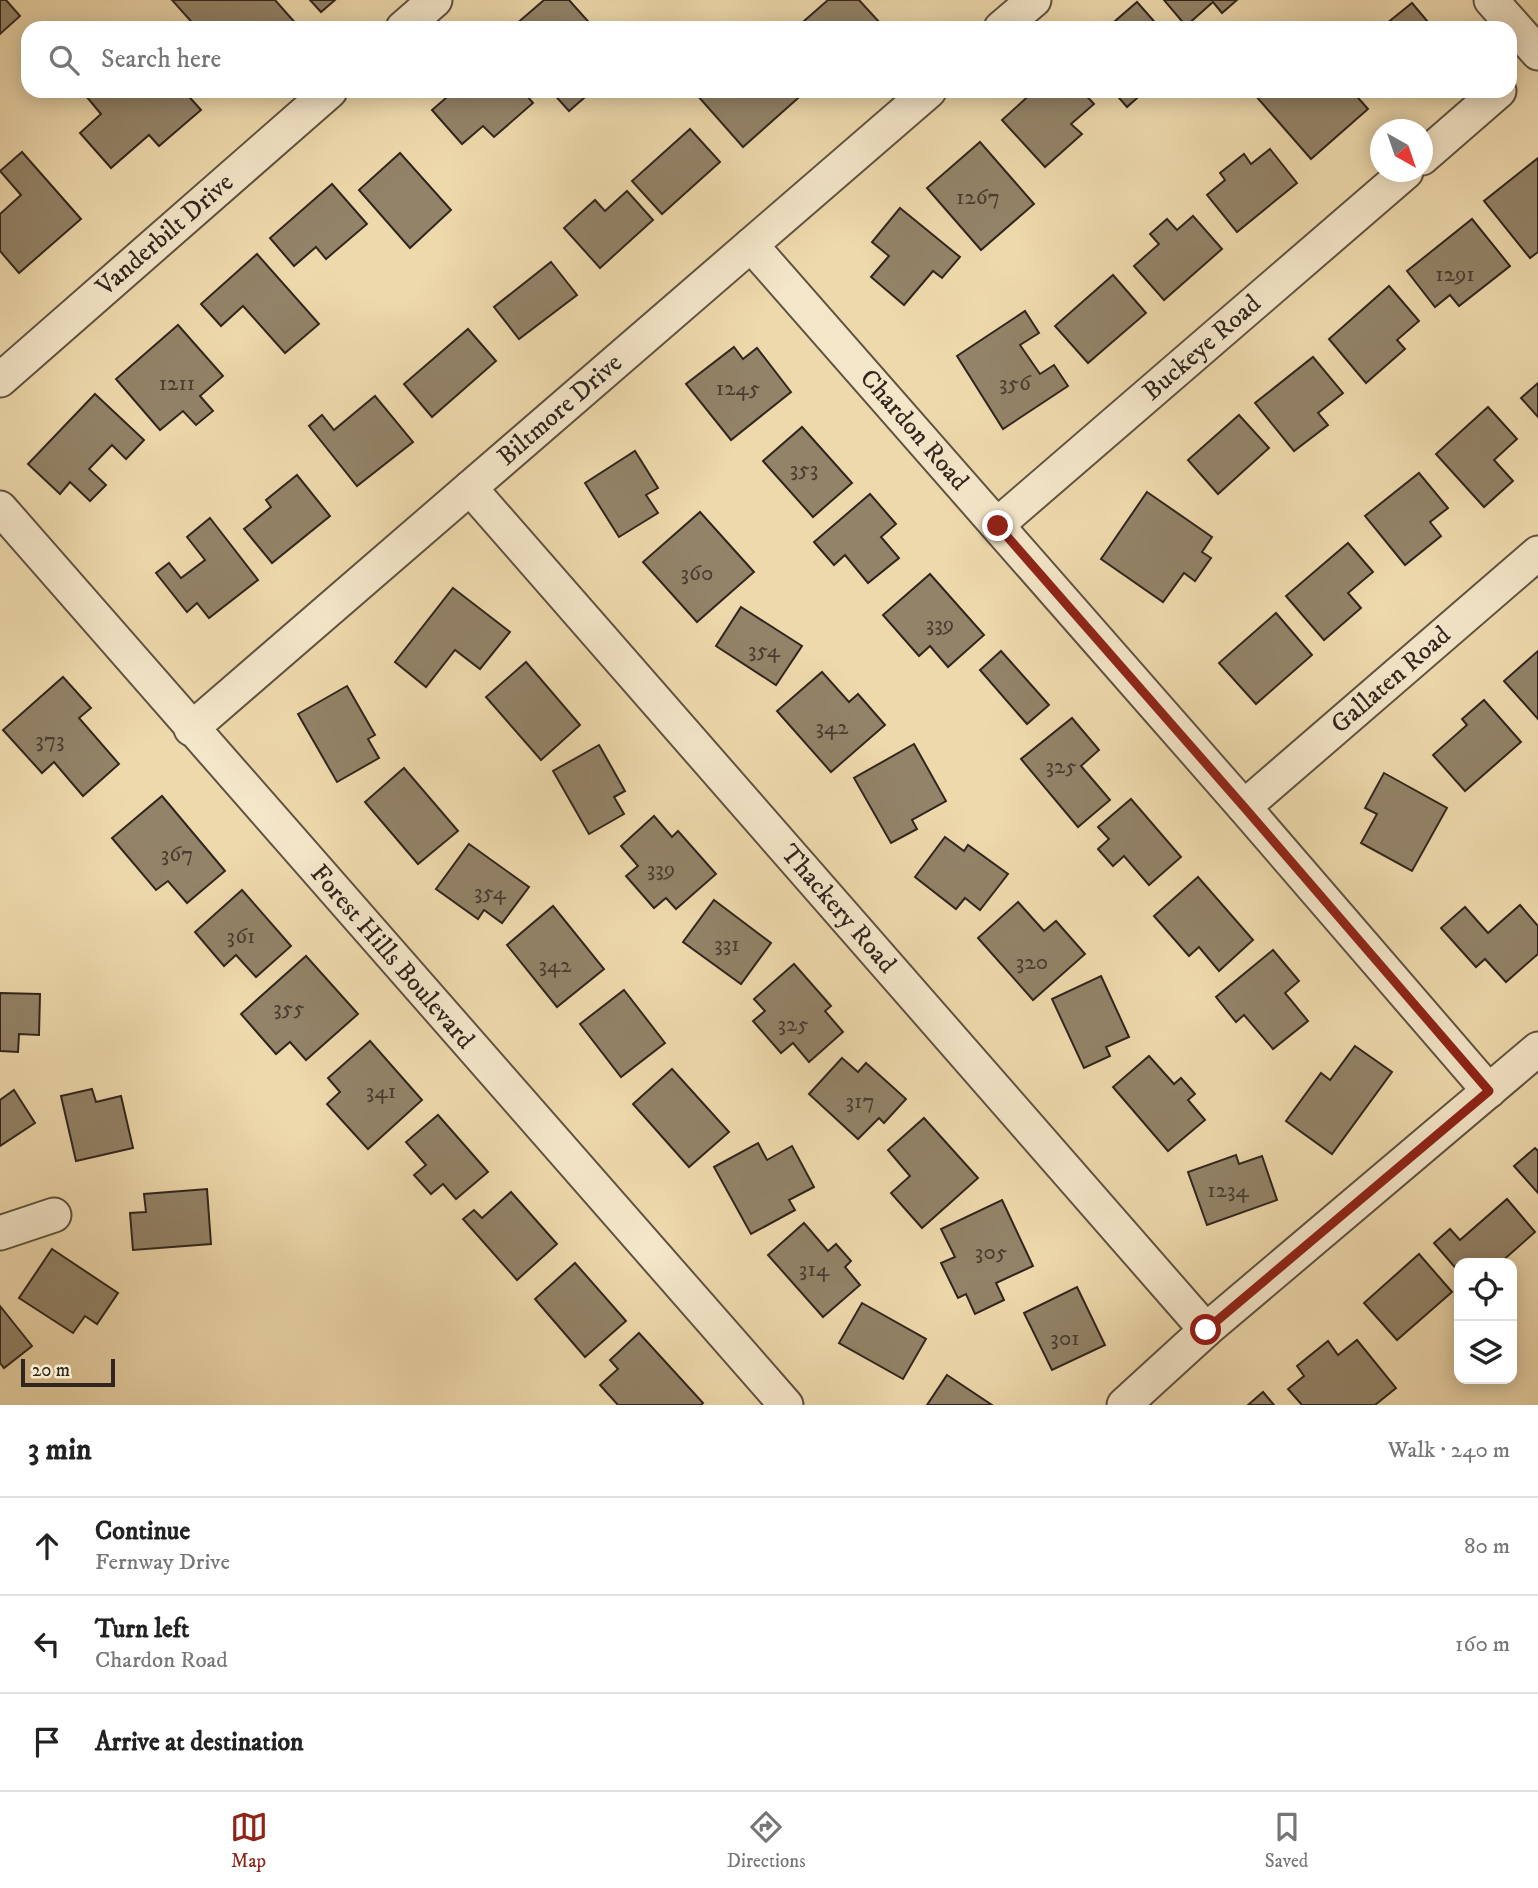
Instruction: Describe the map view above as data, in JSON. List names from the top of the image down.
{
  "streets": {
    "street": [
      "Vanderbilt Drive",
      "Buckeye Road",
      "Biltmore Drive",
      "Chardon Road",
      "Gallaten Road",
      "Thackery Road",
      "Forest Hills Boulevard"
    ]
  },
  "crossings": [
    ["Buckeye Road", "Chardon Road"],
    ["Biltmore Drive", "Chardon Road"],
    ["Biltmore Drive", "Thackery Road"],
    ["Biltmore Drive", "Forest Hills Boulevard"],
    ["Chardon Road", "Gallaten Road"]
  ],
  "house_numbers": [
    "1267",
    "1291",
    "1211",
    "356",
    "1245",
    "353",
    "360",
    "339",
    "354",
    "342",
    "373",
    "325",
    "367",
    "339",
    "354",
    "361",
    "331",
    "320",
    "342",
    "355",
    "325",
    "341",
    "317",
    "1234",
    "305",
    "314",
    "301"
  ],
  "scale_bar": "20 m",
  "north": "bottom right",
  "page": {
    "search": "Search here",
    "scale": "20 m",
    "heading": ["3 min", "Walk · 240 m"],
    "list": [
      ["Continue", "Fernway Drive", "80 m"],
      ["Turn left", "Chardon Road", "160 m"],
      "Arrive at destination"
    ],
    "nav": ["Map", "Directions", "Saved"]
  }
}
